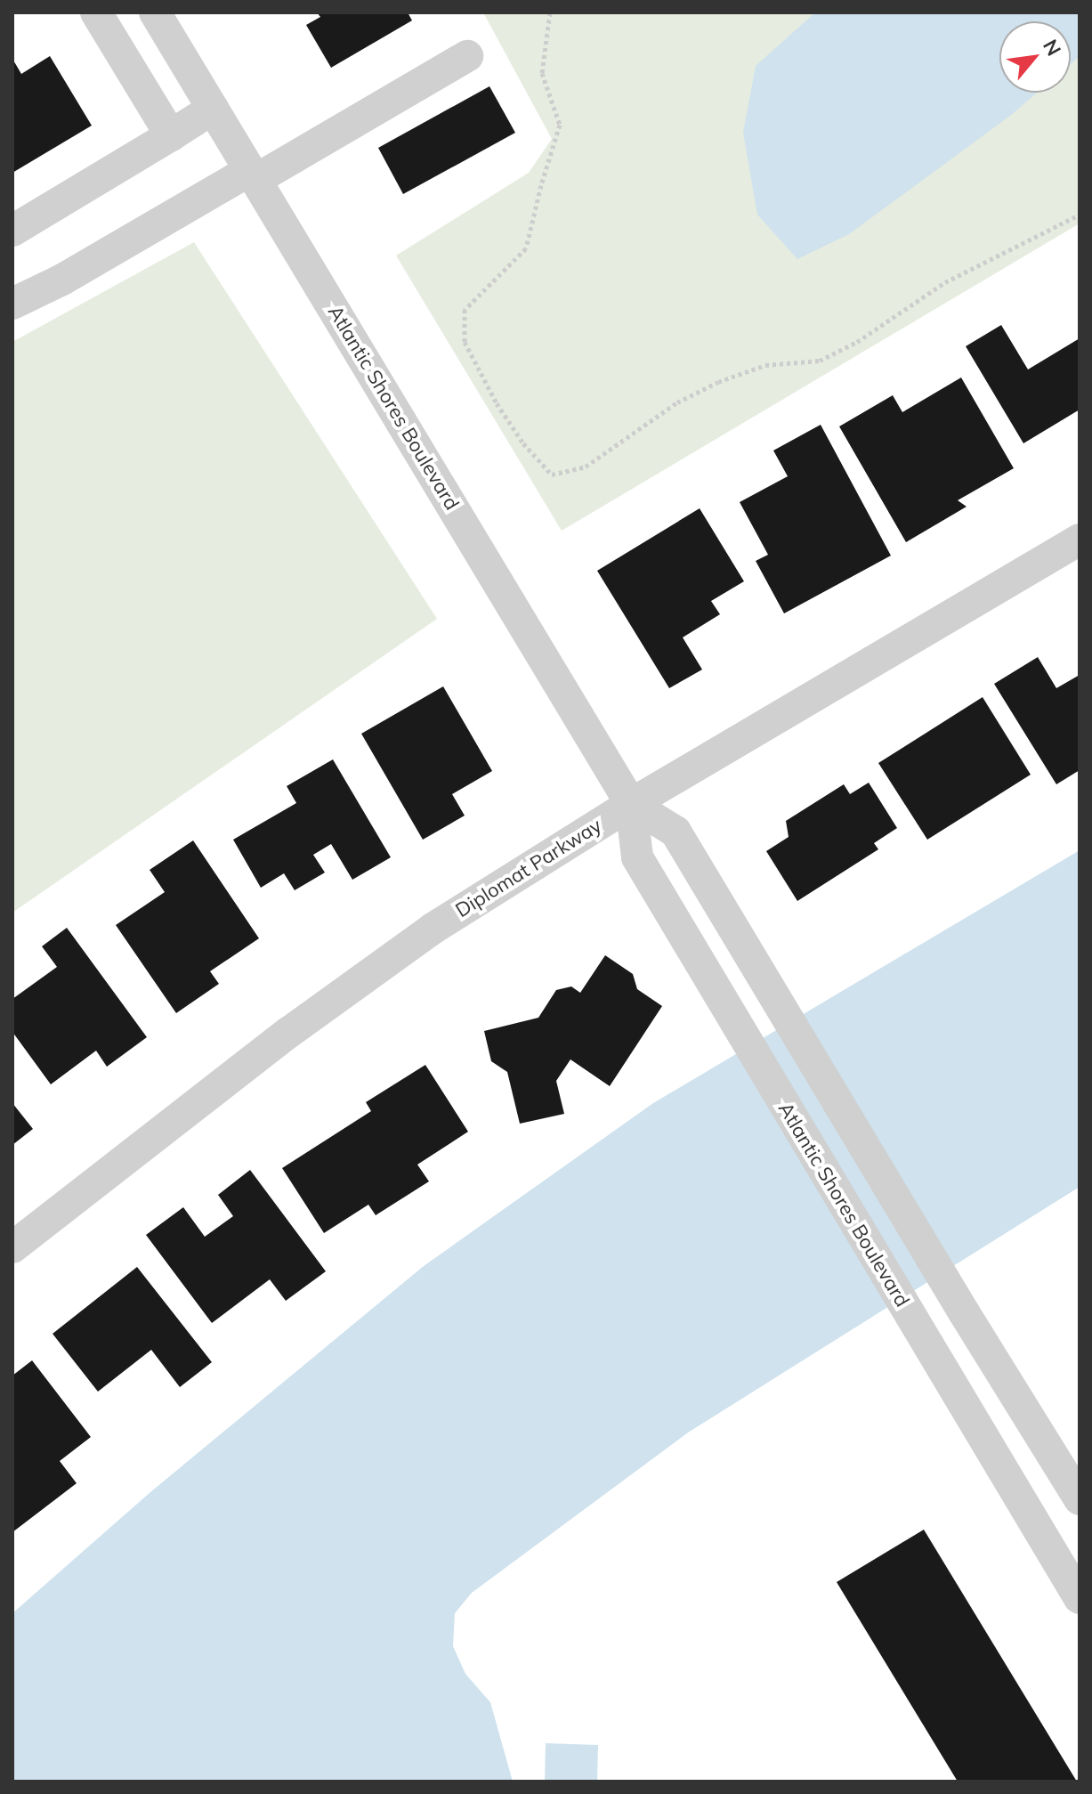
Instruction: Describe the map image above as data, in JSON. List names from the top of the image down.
{
  "streets": {
    "street": ["Atlantic Shores Boulevard", "Diplomat Parkway"]
  },
  "crossings": [
    ["Atlantic Shores Boulevard", "Diplomat Parkway"]
  ],
  "north": "top right"
}
